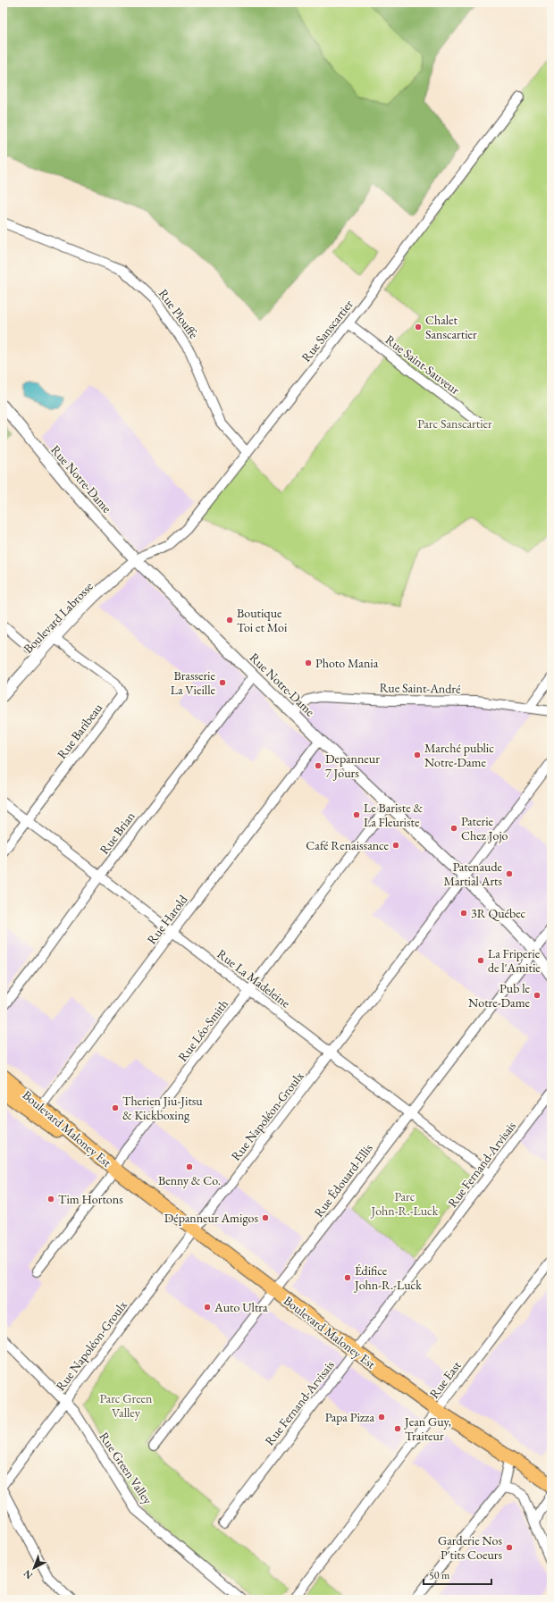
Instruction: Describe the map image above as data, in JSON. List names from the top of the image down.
{
  "streets": {
    "main road": ["Boulevard Maloney Est"],
    "street": [
      "Rue Plouffe",
      "Rue Sanscartier",
      "Rue Saint-Sauveur",
      "Rue Notre-Dame",
      "Boulevard Labrosse",
      "Rue Saint-André",
      "Rue Baribeau",
      "Rue Brian",
      "Rue Harold",
      "Rue La Madeleine",
      "Rue Léo-Smith",
      "Rue Napoléon-Groulx",
      "Rue Fernand-Arvisais",
      "Rue Édouard-Ellis",
      "Rue East",
      "Rue Green Valley"
    ]
  },
  "crossings": [
    ["Rue Plouffe", "Rue Sanscartier"],
    ["Rue Sanscartier", "Rue Saint-Sauveur"],
    ["Rue Sanscartier", "Rue Notre-Dame"],
    ["Rue Sanscartier", "Boulevard Labrosse"],
    ["Rue Notre-Dame", "Boulevard Labrosse"],
    ["Rue Notre-Dame", "Rue Saint-André"],
    ["Rue Notre-Dame", "Rue Brian"],
    ["Rue Notre-Dame", "Rue Harold"],
    ["Rue Notre-Dame", "Rue Léo-Smith"],
    ["Rue Notre-Dame", "Rue Napoléon-Groulx"],
    ["Rue Notre-Dame", "Rue Édouard-Ellis"],
    ["Boulevard Labrosse", "Rue Baribeau"],
    ["Rue Baribeau", "Rue La Madeleine"],
    ["Rue Brian", "Rue La Madeleine"],
    ["Rue Harold", "Rue La Madeleine"],
    ["Rue Harold", "Boulevard Maloney Est"],
    ["Rue La Madeleine", "Rue Léo-Smith"],
    ["Rue La Madeleine", "Rue Napoléon-Groulx"],
    ["Rue La Madeleine", "Rue Fernand-Arvisais"],
    ["Rue La Madeleine", "Rue Édouard-Ellis"],
    ["Rue Léo-Smith", "Boulevard Maloney Est"],
    ["Rue Napoléon-Groulx", "Boulevard Maloney Est"],
    ["Rue Napoléon-Groulx", "Rue Green Valley"],
    ["Boulevard Maloney Est", "Rue Fernand-Arvisais"],
    ["Boulevard Maloney Est", "Rue Édouard-Ellis"],
    ["Boulevard Maloney Est", "Rue East"]
  ],
  "parks": ["Parc Sanscartier", "Parc John-R.-Luck", "Parc Green Valley"],
  "places": [
    "Chalet Sanscartier",
    "Boutique Toi et Moi",
    "Photo Mania",
    "Brasserie La Vieille",
    "Marché public Notre-Dame",
    "Depanneur 7 Jours",
    "Le Bariste & La Fleuriste",
    "Paterie Chez Jojo",
    "Café Renaissance",
    "Patenaude Martial Arts",
    "3R Québec",
    "La Friperie de l'Amitie",
    "Pub le Notre-Dame",
    "Therien Jiu-Jitsu & Kickboxing",
    "Benny & Co.",
    "Tim Hortons",
    "Dépanneur Amigos",
    "Édifice John-R.-Luck",
    "Auto Ultra",
    "Papa Pizza",
    "Jean Guy, Traiteur",
    "Garderie Nos P'tits Coeurs"
  ],
  "scale_bar": "50 m",
  "north": "bottom left"
}
